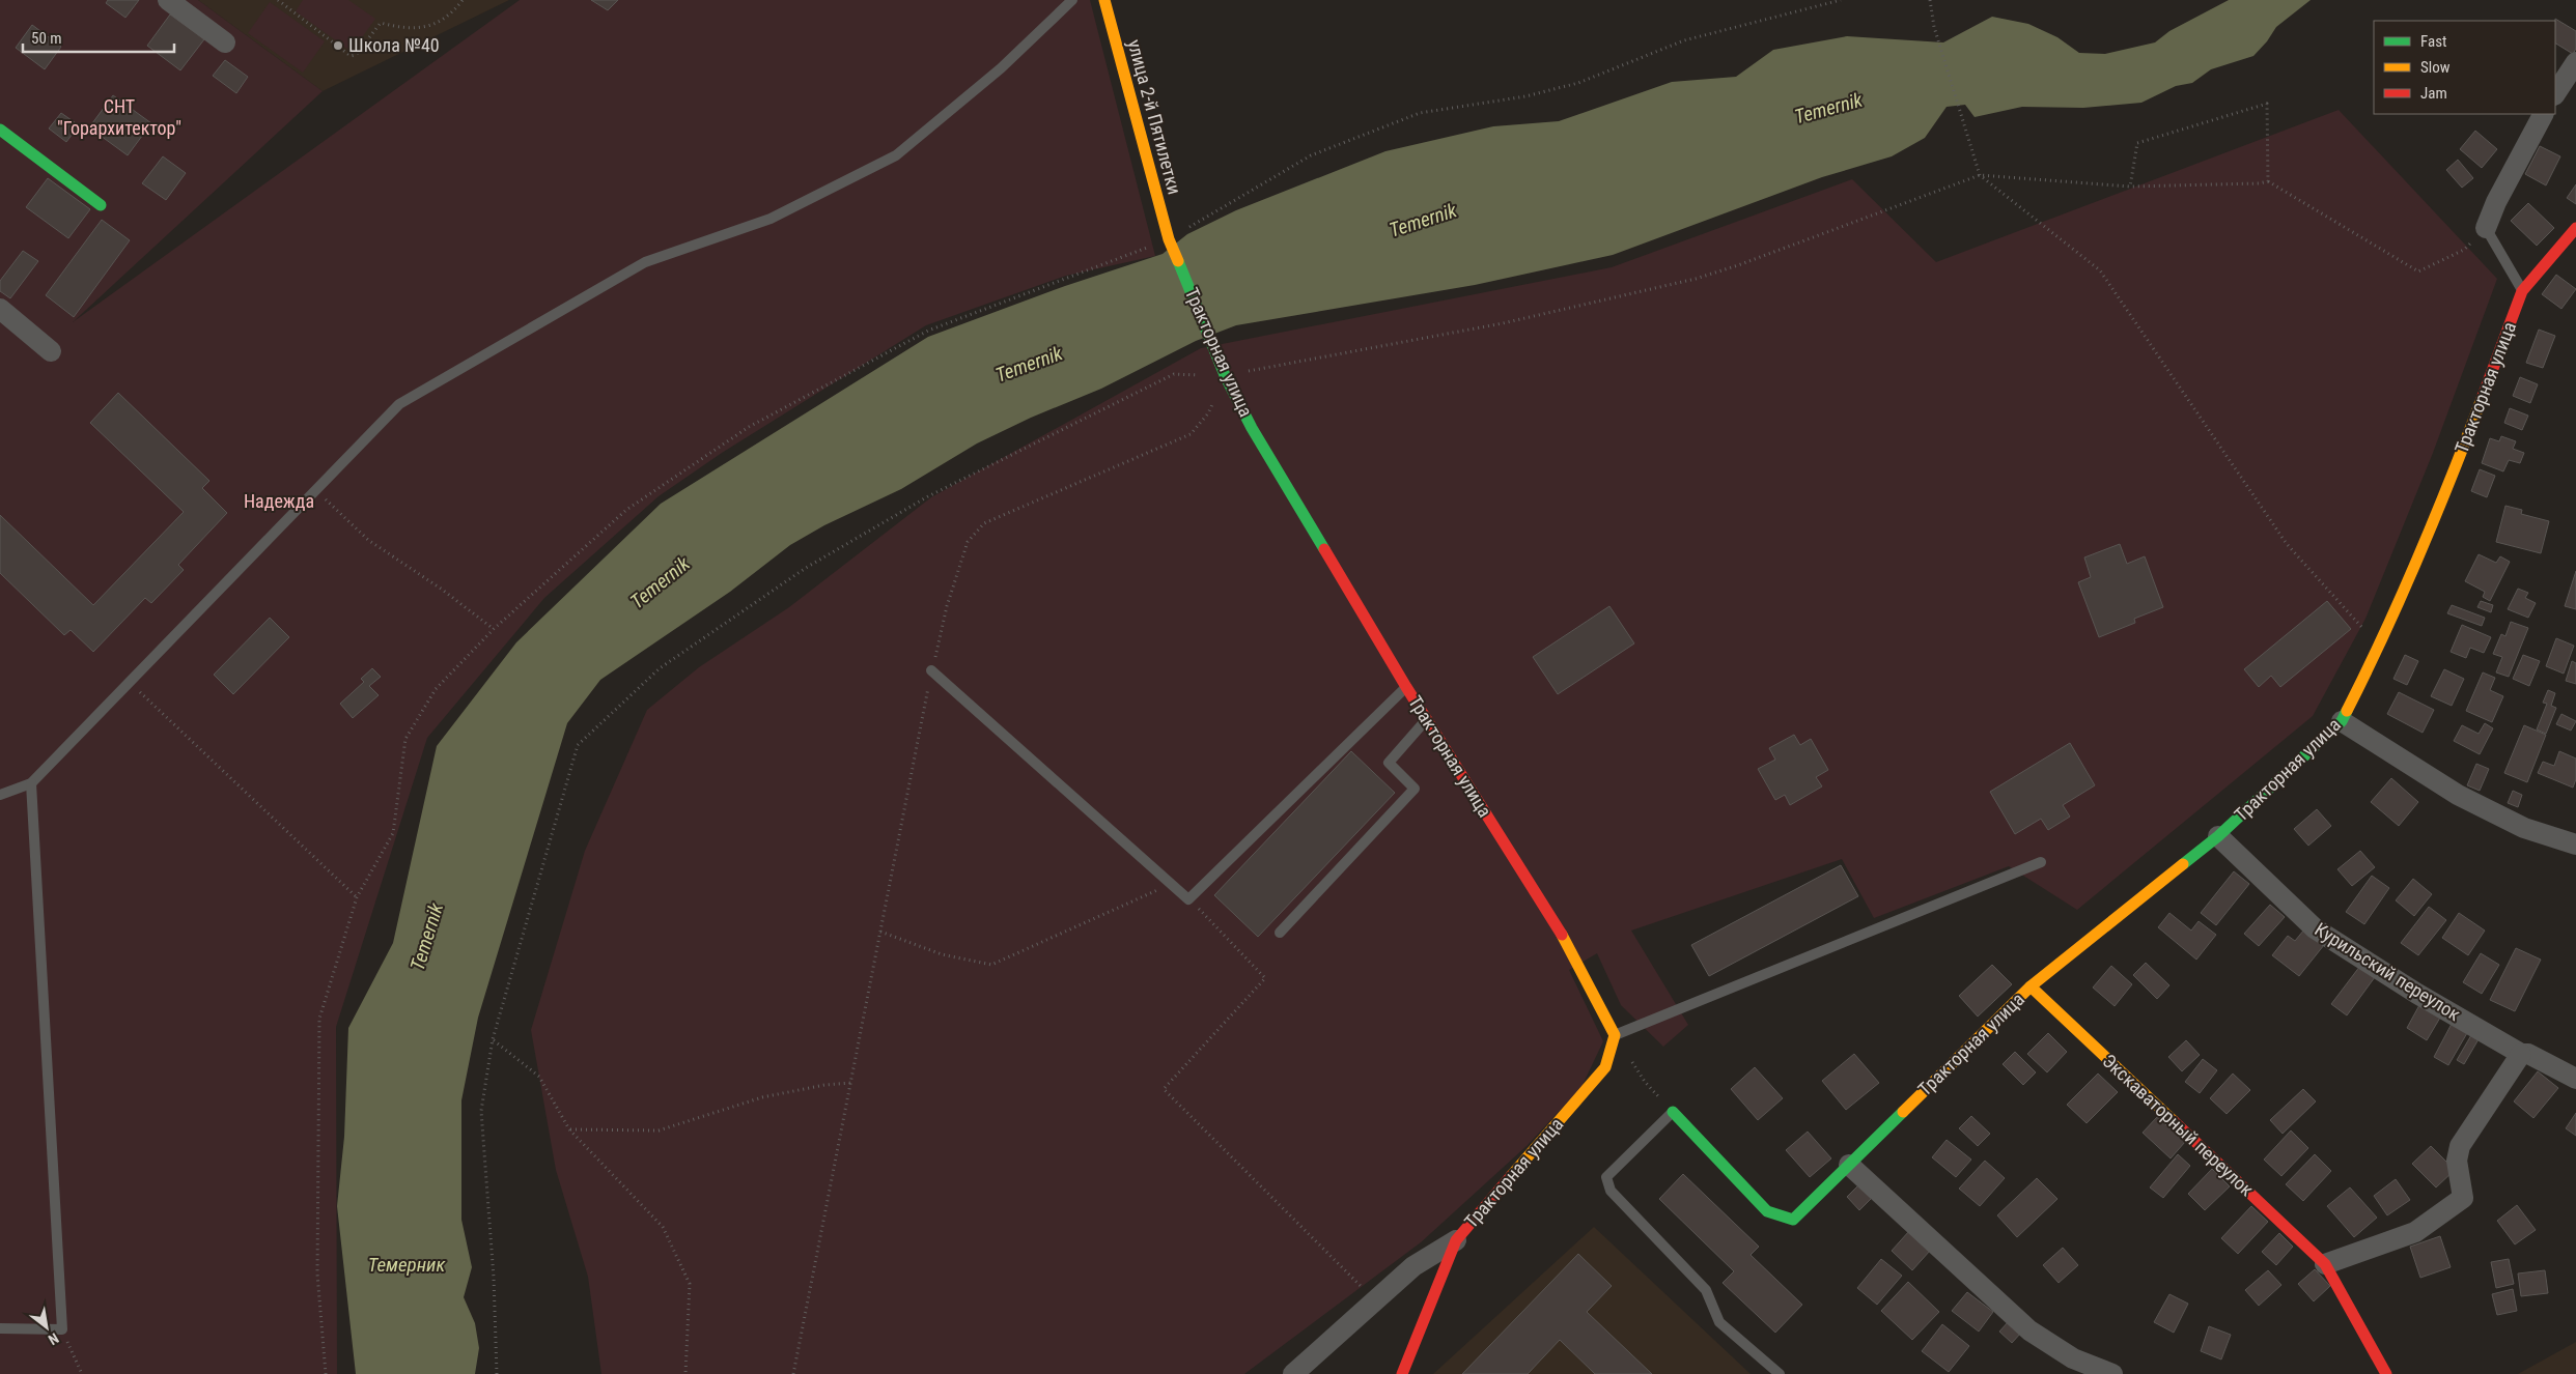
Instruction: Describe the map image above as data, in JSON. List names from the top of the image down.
{
  "streets": {
    "street": [
      "улица 2-й Пятилетки",
      "Тракторная улица",
      "Курильский переулок",
      "Экскаваторный переулок"
    ]
  },
  "crossings": [
    ["улица 2-й Пятилетки", "Тракторная улица"],
    ["Тракторная улица", "Курильский переулок"],
    ["Тракторная улица", "Экскаваторный переулок"]
  ],
  "water": ["Temernik", "Темерник"],
  "parks": ["СНТ \"Горархитектор\"", "Надежда"],
  "places": ["Школа №40"],
  "legend": ["Fast", "Slow", "Jam"],
  "scale_bar": "50 m",
  "north": "bottom right"
}
